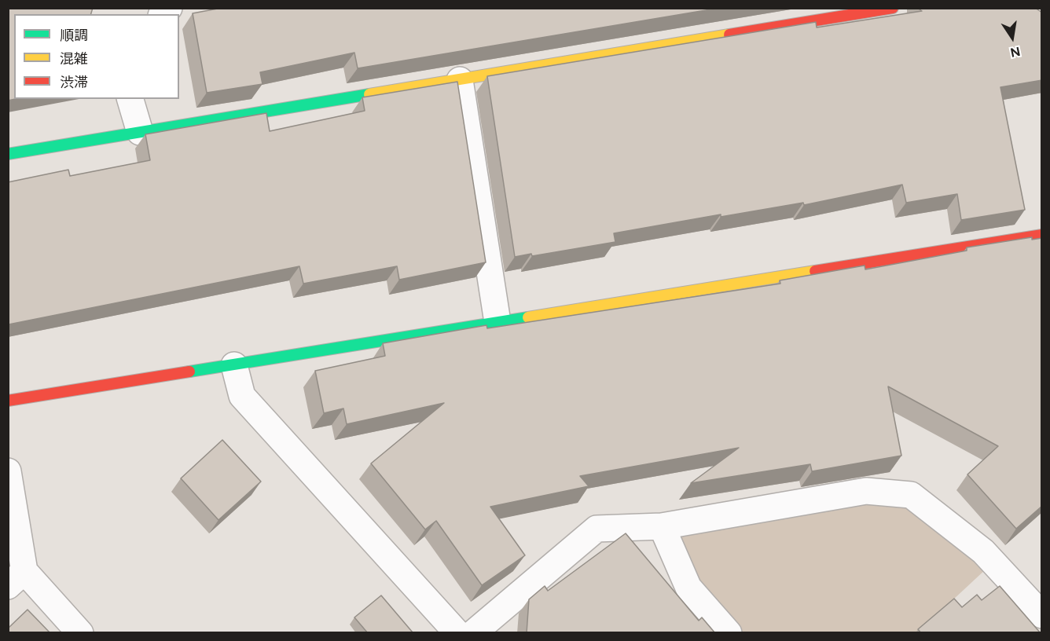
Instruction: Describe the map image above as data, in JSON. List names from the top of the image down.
{
  "legend": ["順調", "混雑", "渋滞"],
  "north": "bottom"
}
